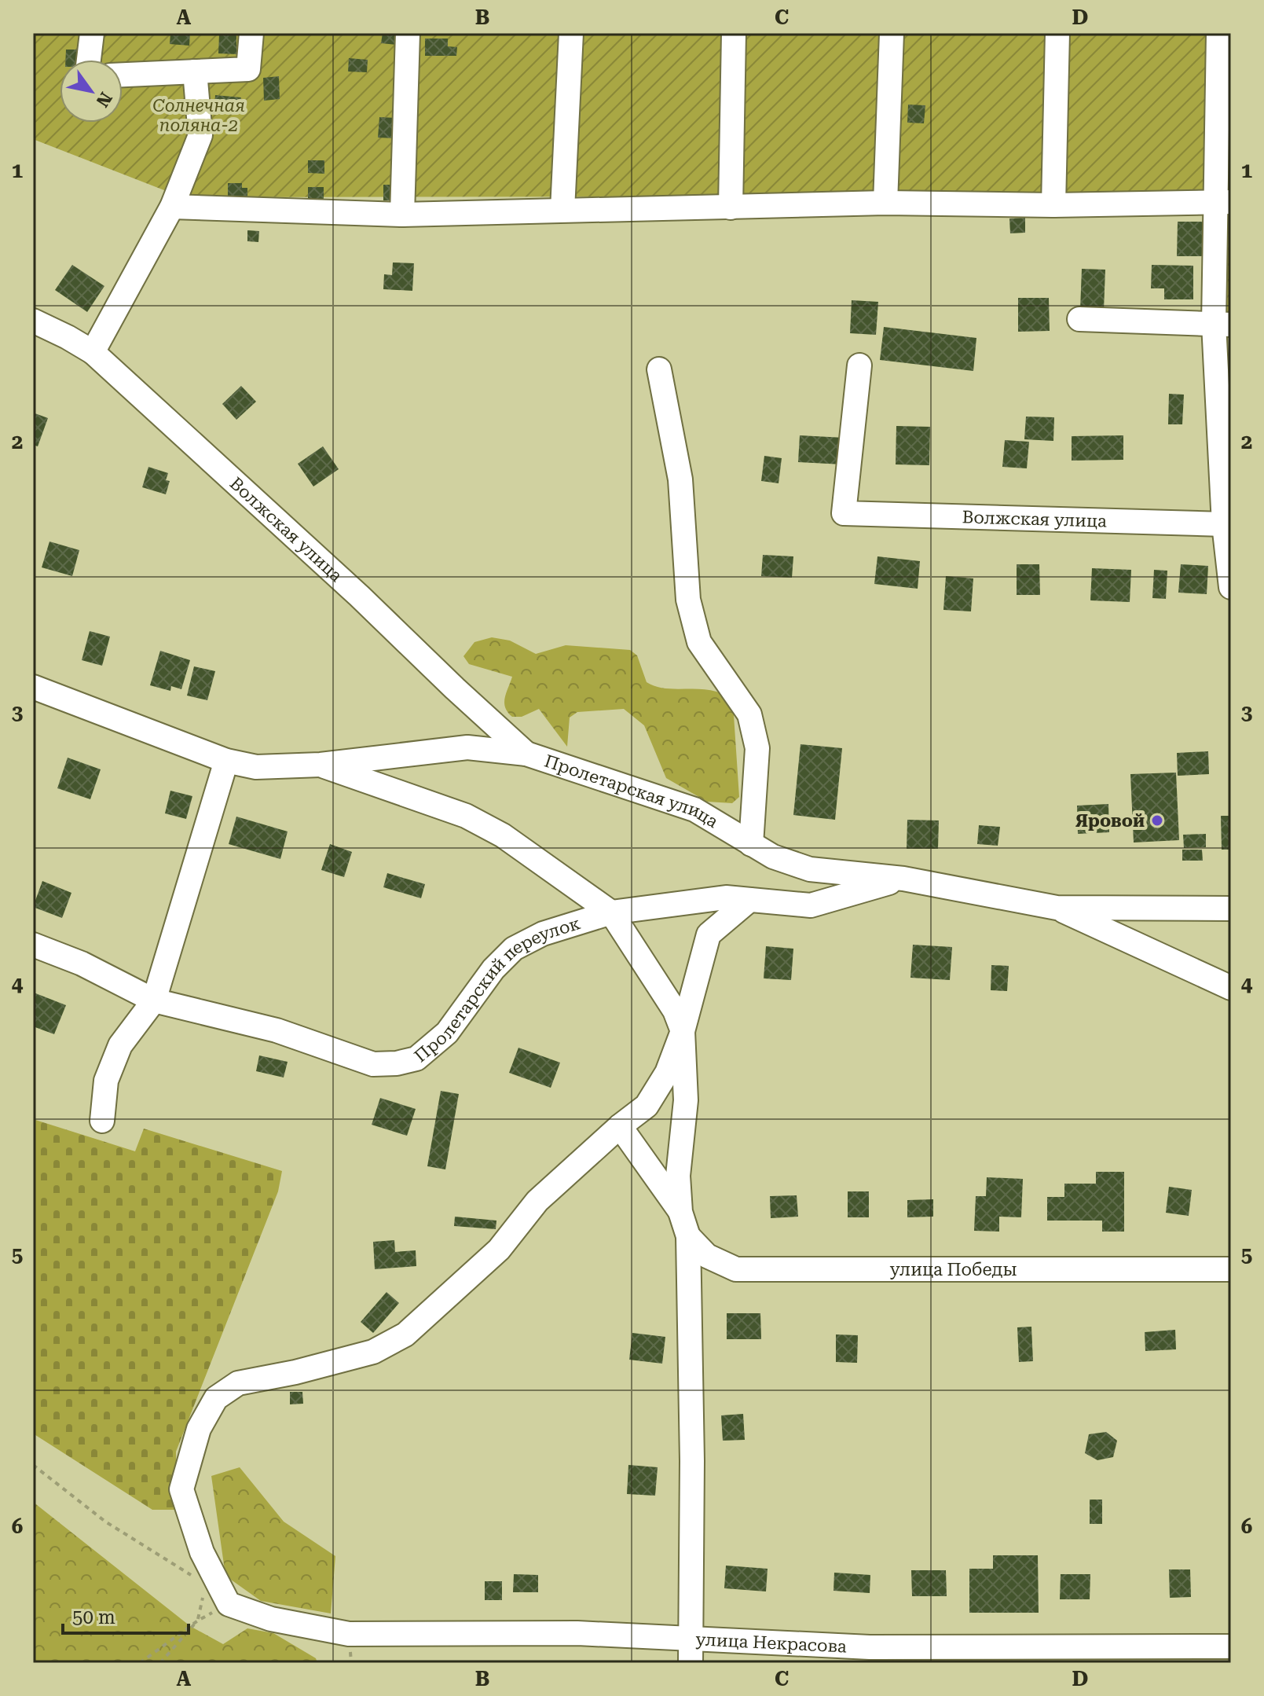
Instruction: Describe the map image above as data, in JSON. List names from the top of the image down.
{
  "streets": {
    "street": [
      "Волжская улица",
      "Пролетарская улица",
      "Пролетарский переулок",
      "улица Победы",
      "улица Некрасова"
    ]
  },
  "crossings": [
    ["Волжская улица", "Пролетарская улица"],
    ["Пролетарская улица", "Пролетарский переулок"]
  ],
  "parks": ["Солнечная поляна-2"],
  "places": ["Яровой"],
  "scale_bar": "50 m",
  "north": "bottom right",
  "grid": {
    "columns": [
      "A",
      "B",
      "C",
      "D"
    ],
    "rows": [
      "1",
      "2",
      "3",
      "4",
      "5",
      "6"
    ]
  }
}
